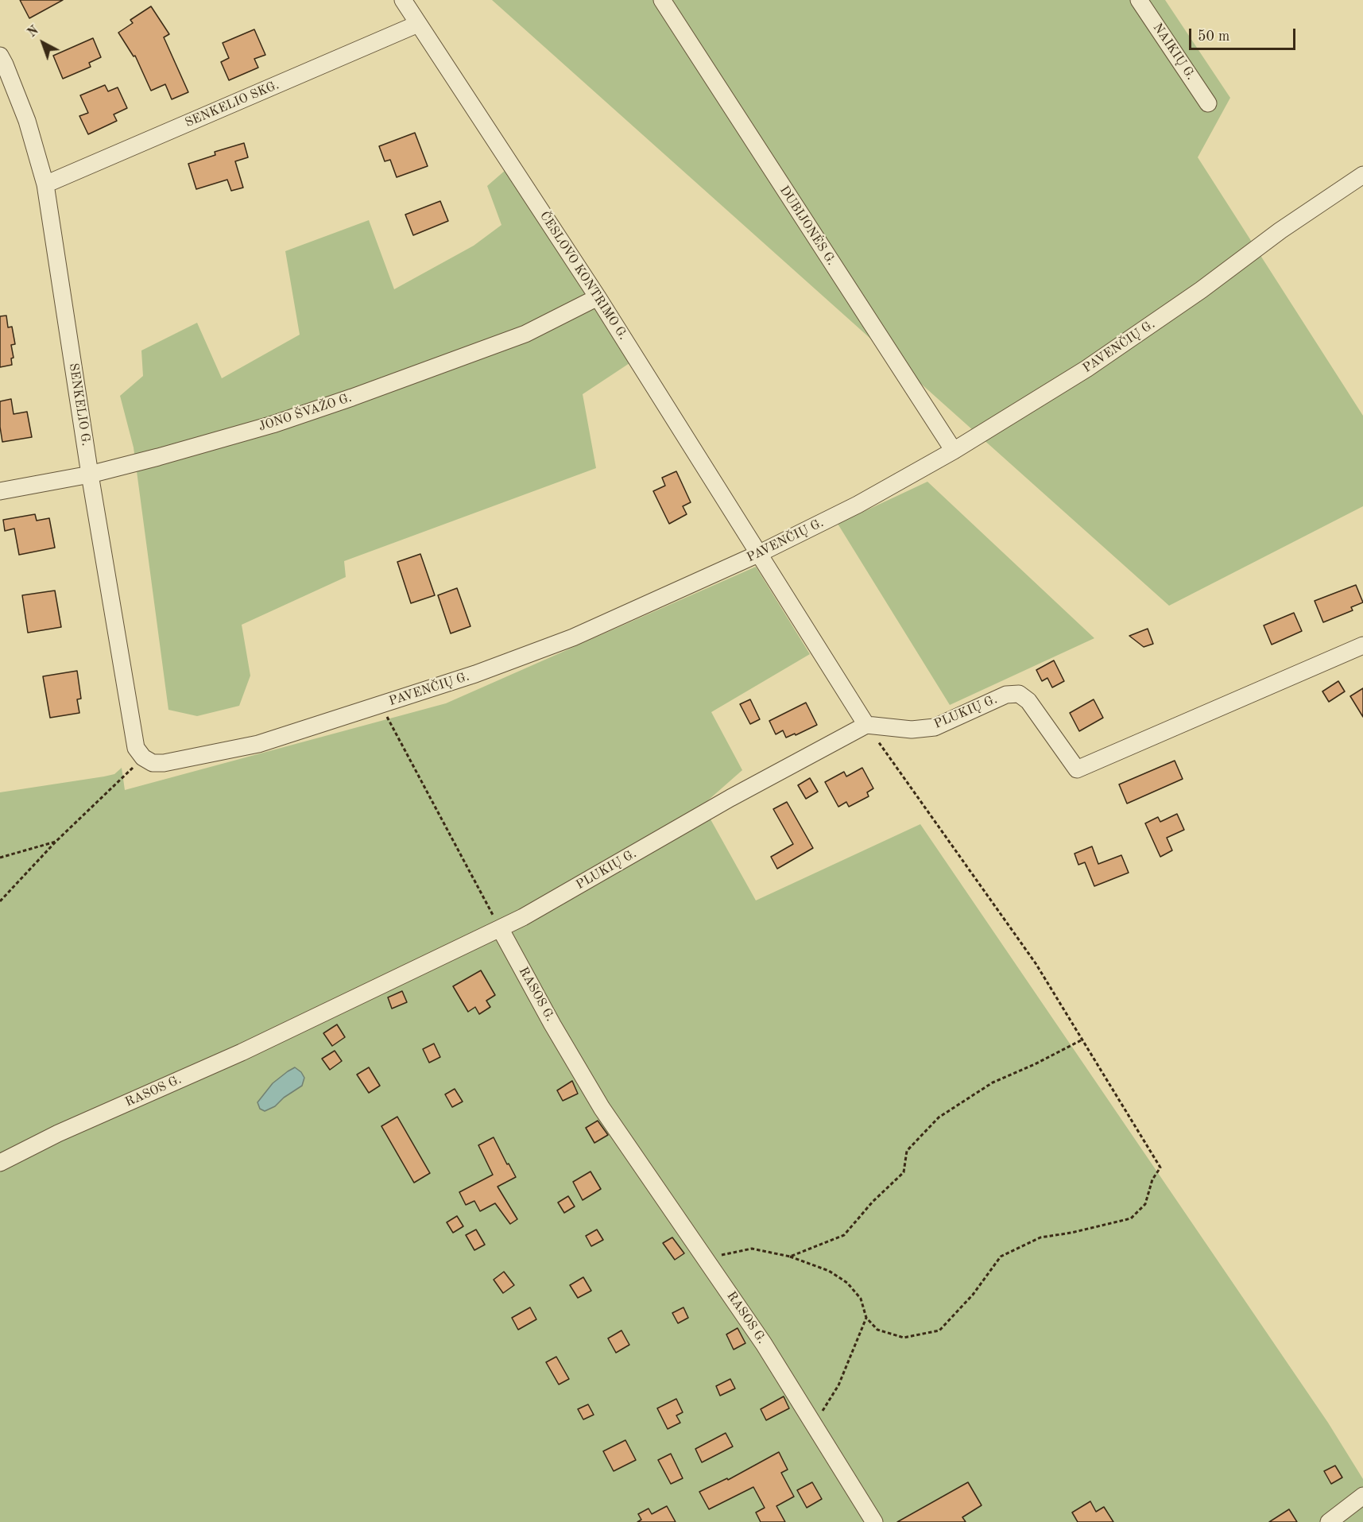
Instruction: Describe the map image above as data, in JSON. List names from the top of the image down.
{
  "streets": {
    "street": [
      "NAIKIŲ G.",
      "SENKELIO SKG.",
      "DUBIJONĖS G.",
      "ČESLOVO KONTRIMO G.",
      "PAVENČIŲ G.",
      "SENKELIO G.",
      "JONO ŠVAŽO G.",
      "PLUKIŲ G.",
      "RASOS G."
    ]
  },
  "crossings": [
    ["SENKELIO SKG.", "ČESLOVO KONTRIMO G."],
    ["SENKELIO SKG.", "SENKELIO G."],
    ["DUBIJONĖS G.", "PAVENČIŲ G."],
    ["ČESLOVO KONTRIMO G.", "PAVENČIŲ G."],
    ["ČESLOVO KONTRIMO G.", "JONO ŠVAŽO G."],
    ["ČESLOVO KONTRIMO G.", "PLUKIŲ G."],
    ["PAVENČIŲ G.", "SENKELIO G."],
    ["SENKELIO G.", "JONO ŠVAŽO G."],
    ["PLUKIŲ G.", "RASOS G."]
  ],
  "scale_bar": "50 m",
  "north": "top left"
}
